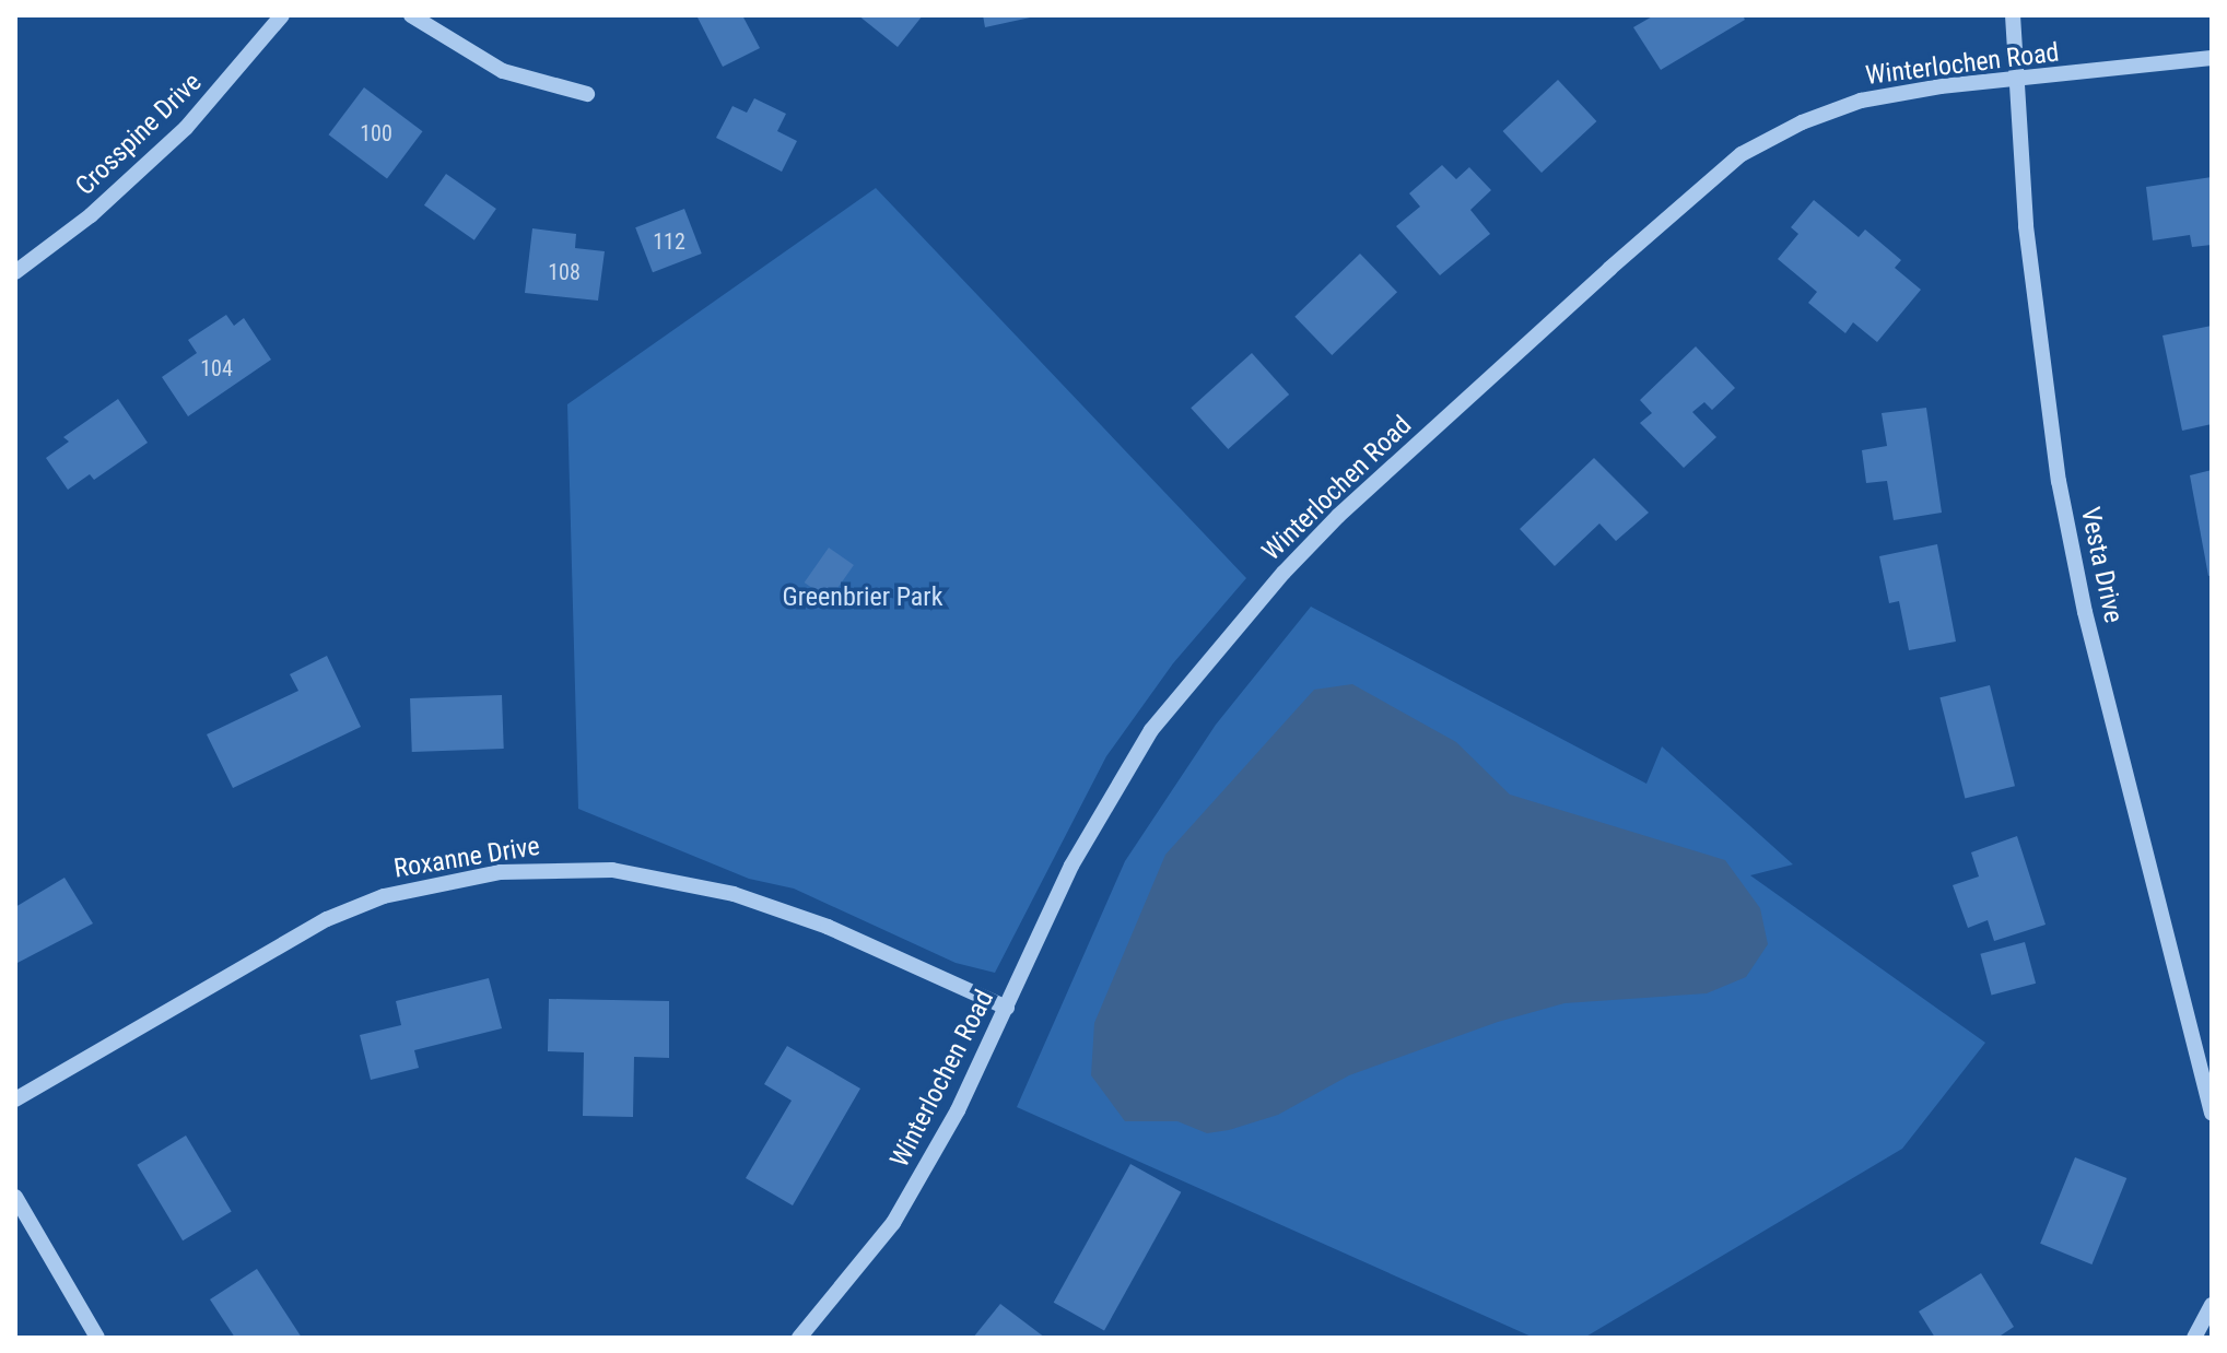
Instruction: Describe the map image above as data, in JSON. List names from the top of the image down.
{
  "streets": {
    "street": [
      "Winterlochen Road",
      "Crosspine Drive",
      "Vesta Drive",
      "Roxanne Drive"
    ]
  },
  "crossings": [
    ["Winterlochen Road", "Vesta Drive"],
    ["Winterlochen Road", "Roxanne Drive"]
  ],
  "parks": ["Greenbrier Park"],
  "house_numbers": [
    "100",
    "112",
    "108",
    "104"
  ]
}
